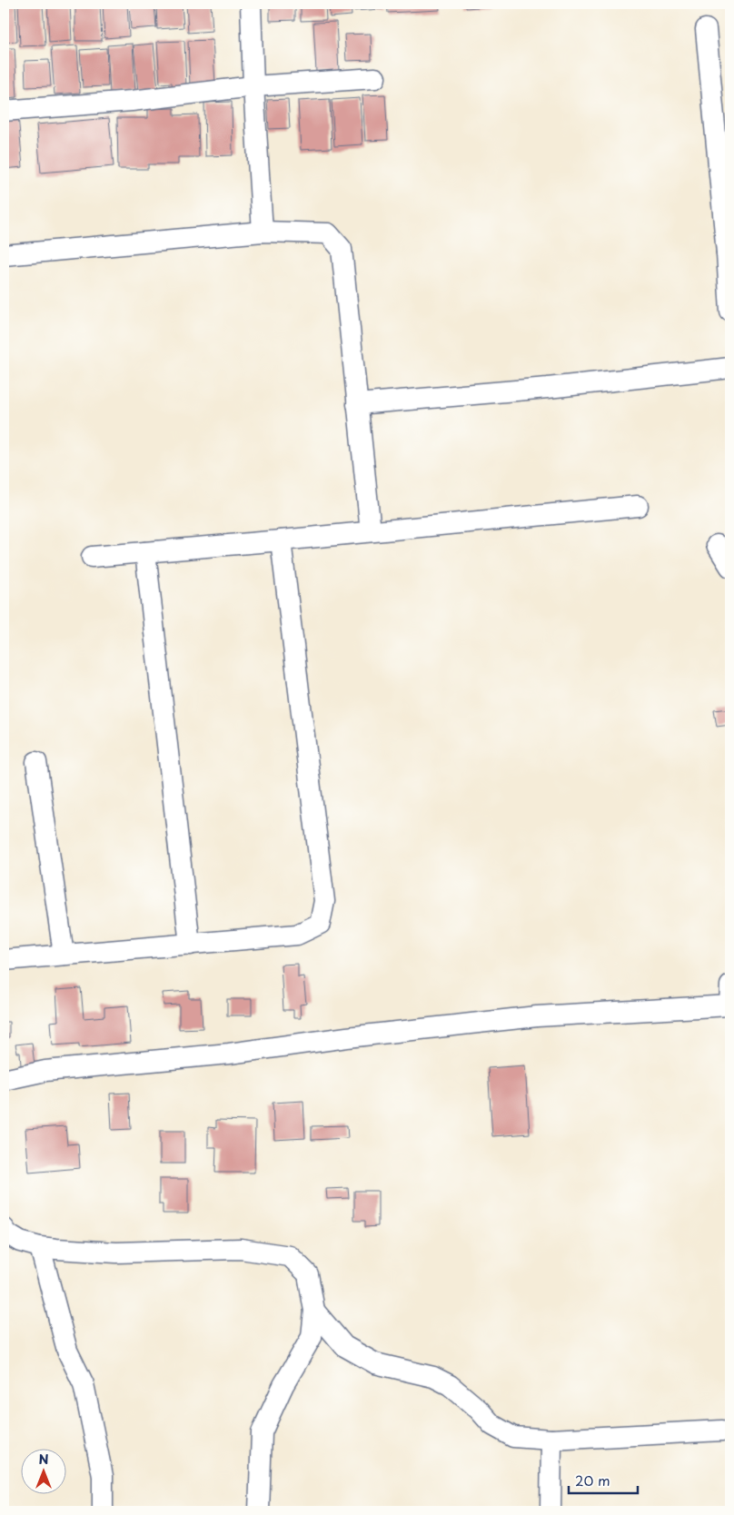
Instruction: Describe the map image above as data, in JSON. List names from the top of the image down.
{
  "scale_bar": "20 m",
  "north": "top"
}
